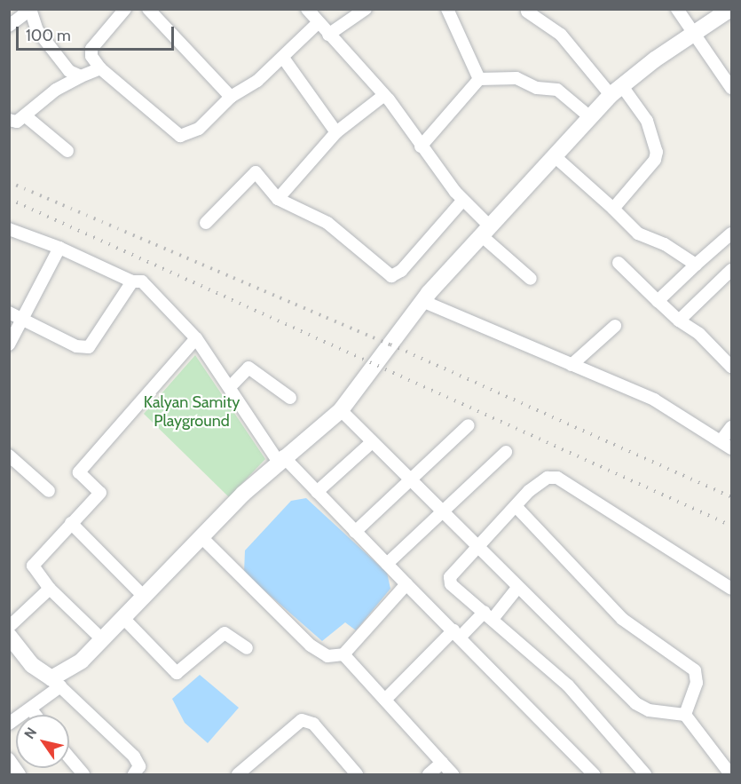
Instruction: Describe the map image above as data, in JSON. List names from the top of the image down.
{
  "parks": ["Kalyan Samity Playground"],
  "scale_bar": "100 m",
  "north": "top left"
}
